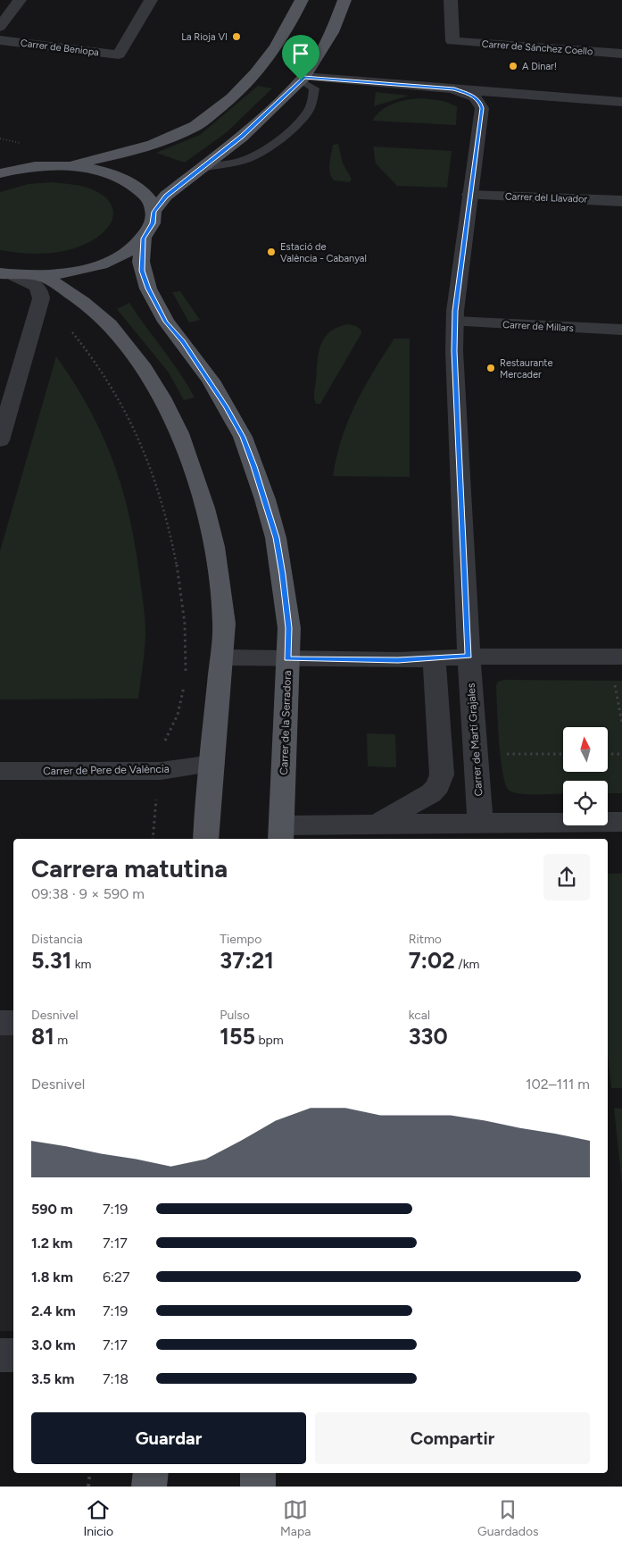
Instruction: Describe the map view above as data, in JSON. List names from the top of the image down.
{
  "streets": {
    "main road": ["Carrer de la Serradora"],
    "street": [
      "Carrer de Beniopa",
      "Carrer de Sánchez Coello",
      "Carrer del Llavador",
      "Carrer de Millars",
      "Carrer de Martí Grajales",
      "Carrer de Pere de València"
    ]
  },
  "crossings": [
    ["Carrer del Llavador", "Carrer de Martí Grajales"],
    ["Carrer de Millars", "Carrer de Martí Grajales"]
  ],
  "places": [
    "La Rioja VI",
    "A Dinar!",
    "Estació de València - Cabanyal",
    "Restaurante Mercader"
  ],
  "north": "top",
  "page": {
    "heading": ["Carrera matutina", "09:38 · 9 × 590 m"],
    "stats": [
      ["Distancia", "5.31 km"],
      ["Tiempo", "37:21"],
      ["Ritmo", "7:02 /km"],
      ["Desnivel", "81 m"],
      ["Pulso", "155 bpm"],
      ["kcal", "330"]
    ],
    "chart": ["Desnivel", "102–111 m"],
    "list": [
      {
        "name": "590 m",
        "note": "7:19"
      },
      {
        "name": "1.2 km",
        "note": "7:17"
      },
      {
        "name": "1.8 km",
        "note": "6:27"
      },
      {
        "name": "2.4 km",
        "note": "7:19"
      },
      {
        "name": "3.0 km",
        "note": "7:17"
      },
      {
        "name": "3.5 km",
        "note": "7:18"
      }
    ],
    "buttons": ["Guardar", "Compartir"],
    "tabs": ["Inicio", "Mapa", "Guardados"]
  }
}
